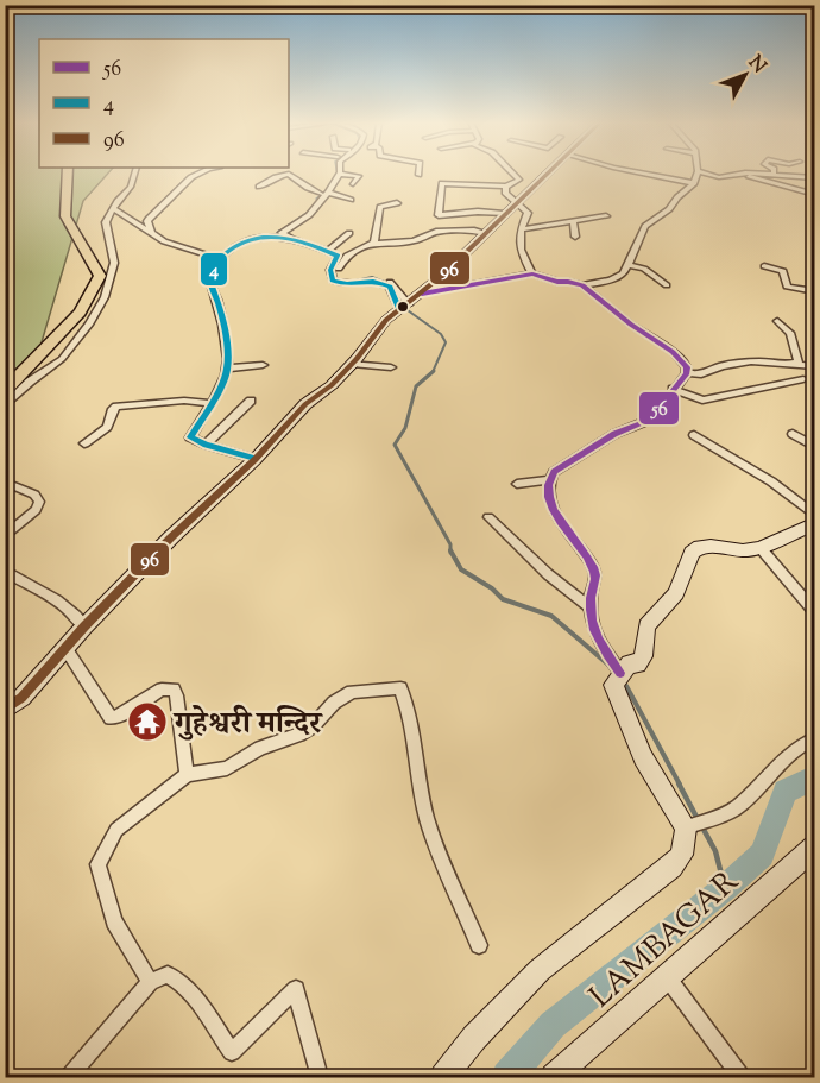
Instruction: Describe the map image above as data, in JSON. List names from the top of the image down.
{
  "streets": {
    "street": ["LAMBAGAR"]
  },
  "places": {
    "temple": ["गुहेश्वरी मन्दिर"]
  },
  "lines": ["transit line 96", "transit line 4", "transit line 56"],
  "legend": ["56", "4", "96"],
  "north": "top right"
}
